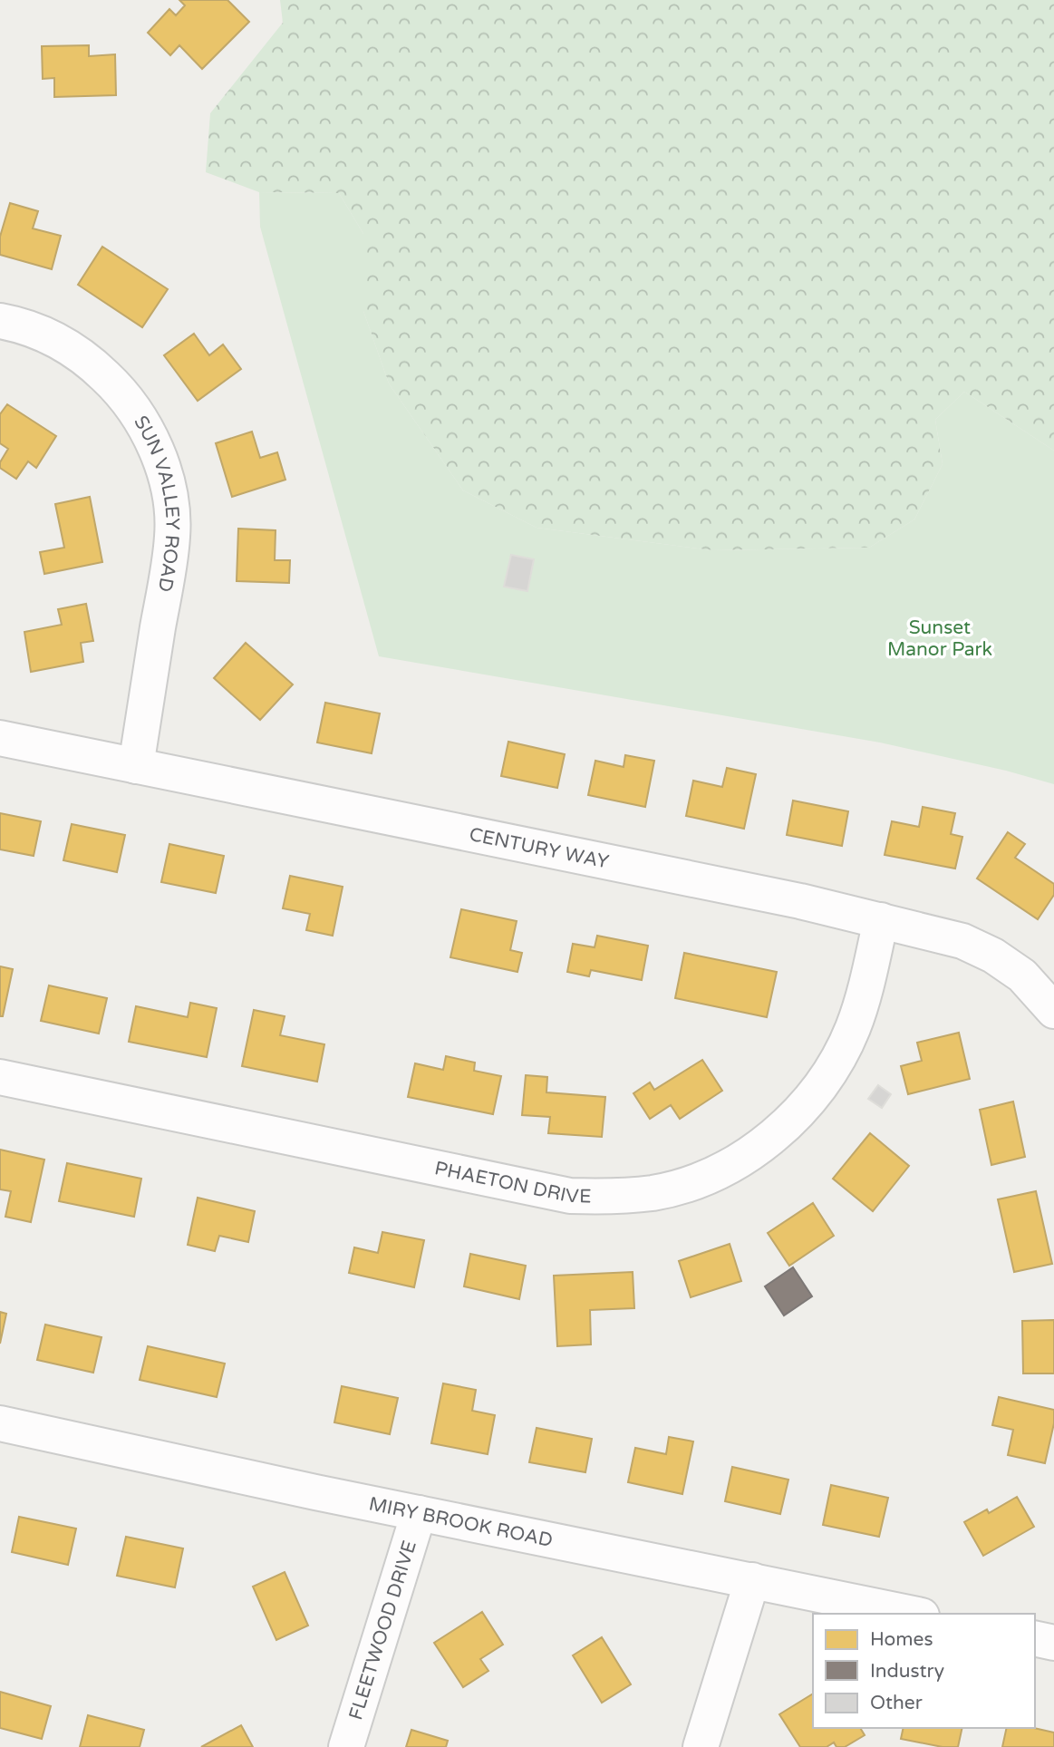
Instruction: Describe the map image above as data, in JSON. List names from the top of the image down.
{
  "streets": {
    "street": [
      "SUN VALLEY ROAD",
      "CENTURY WAY",
      "PHAETON DRIVE",
      "MIRY BROOK ROAD",
      "FLEETWOOD DRIVE"
    ]
  },
  "crossings": [
    ["SUN VALLEY ROAD", "CENTURY WAY"],
    ["CENTURY WAY", "PHAETON DRIVE"],
    ["MIRY BROOK ROAD", "FLEETWOOD DRIVE"]
  ],
  "parks": ["Sunset Manor Park"],
  "legend": ["Homes", "Industry", "Other"]
}
